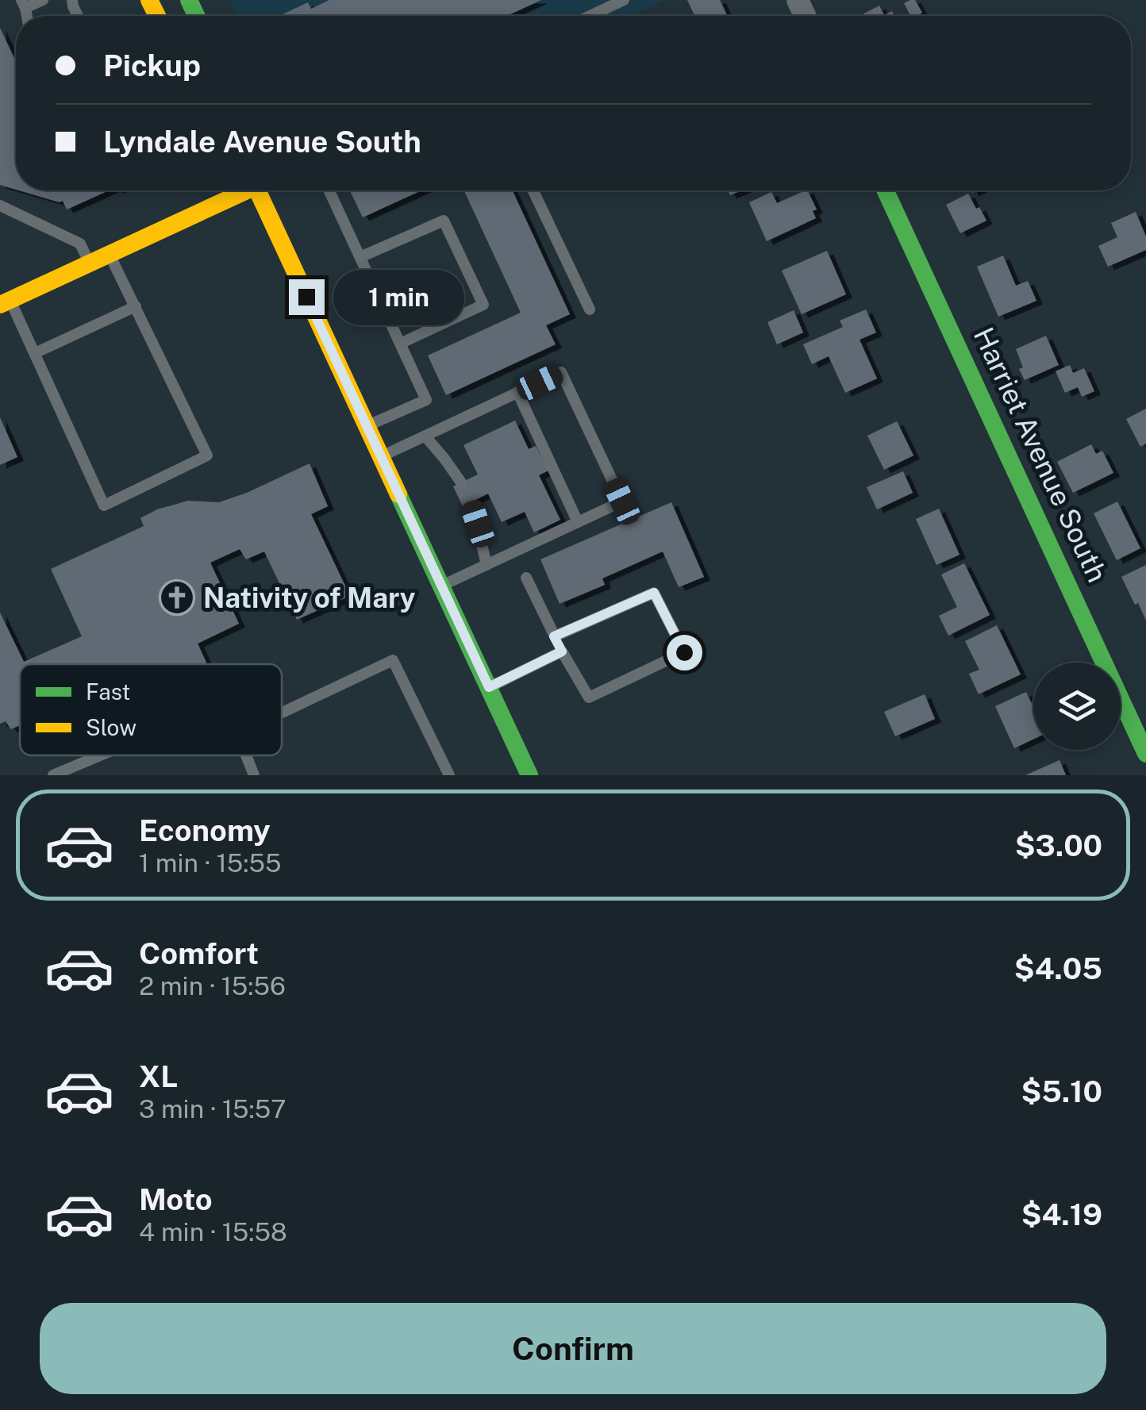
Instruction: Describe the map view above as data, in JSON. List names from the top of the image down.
{
  "streets": {
    "street": ["Harriet Avenue South"]
  },
  "places": {
    "church": ["Nativity of Mary"]
  },
  "legend": ["Fast", "Slow"],
  "page": {
    "banner": ["Pickup", "Lyndale Avenue South"],
    "bubble": "1 min",
    "list": [
      {
        "name": "Economy",
        "note": "1 min · 15:55",
        "value": "$3.00"
      },
      {
        "name": "Comfort",
        "note": "2 min · 15:56",
        "value": "$4.05"
      },
      {
        "name": "XL",
        "note": "3 min · 15:57",
        "value": "$5.10"
      },
      {
        "name": "Moto",
        "note": "4 min · 15:58",
        "value": "$4.19"
      }
    ],
    "buttons": "Confirm"
  }
}
